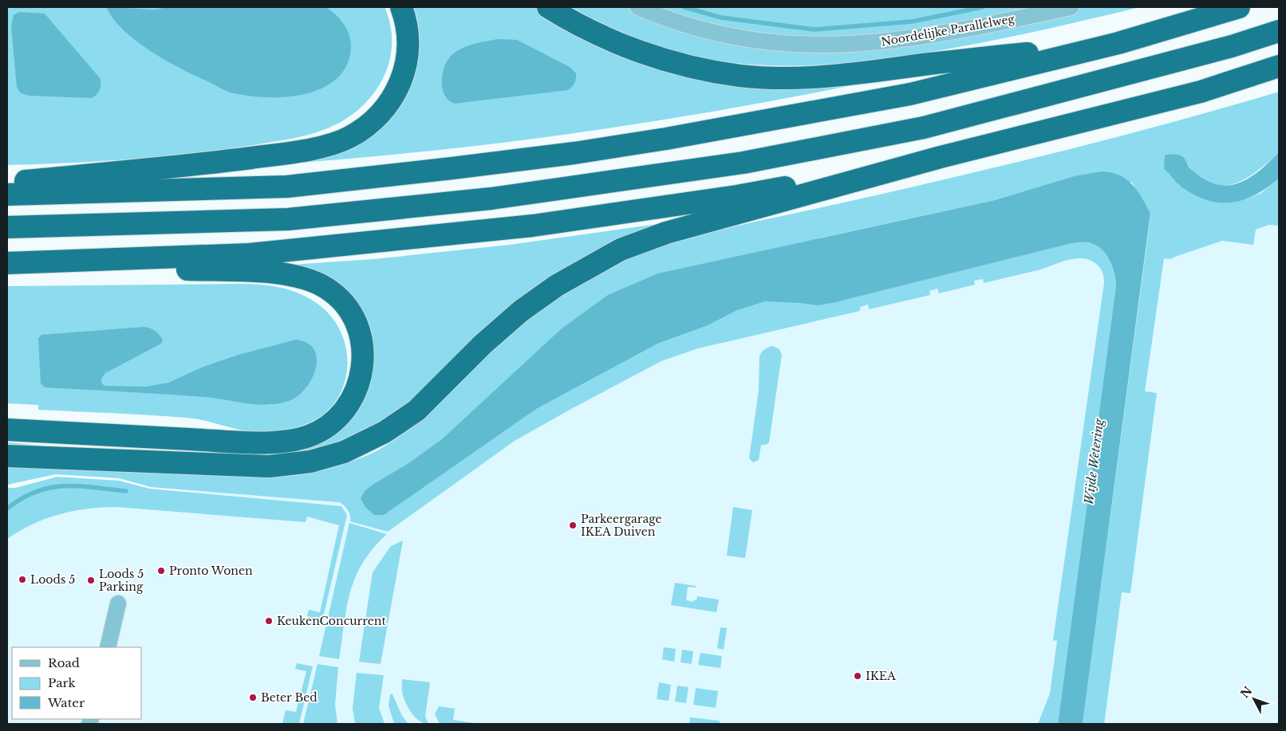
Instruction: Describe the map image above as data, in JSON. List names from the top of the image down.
{
  "streets": {
    "street": ["Noordelijke Parallelweg"]
  },
  "water": ["Wijde Wetering"],
  "places": [
    "Parkeergarage IKEA Duiven",
    "Pronto Wonen",
    "Loods 5",
    "Loods 5 Parking",
    "KeukenConcurrent",
    "IKEA",
    "Beter Bed"
  ],
  "legend": ["Road", "Park", "Water"],
  "north": "top left"
}
